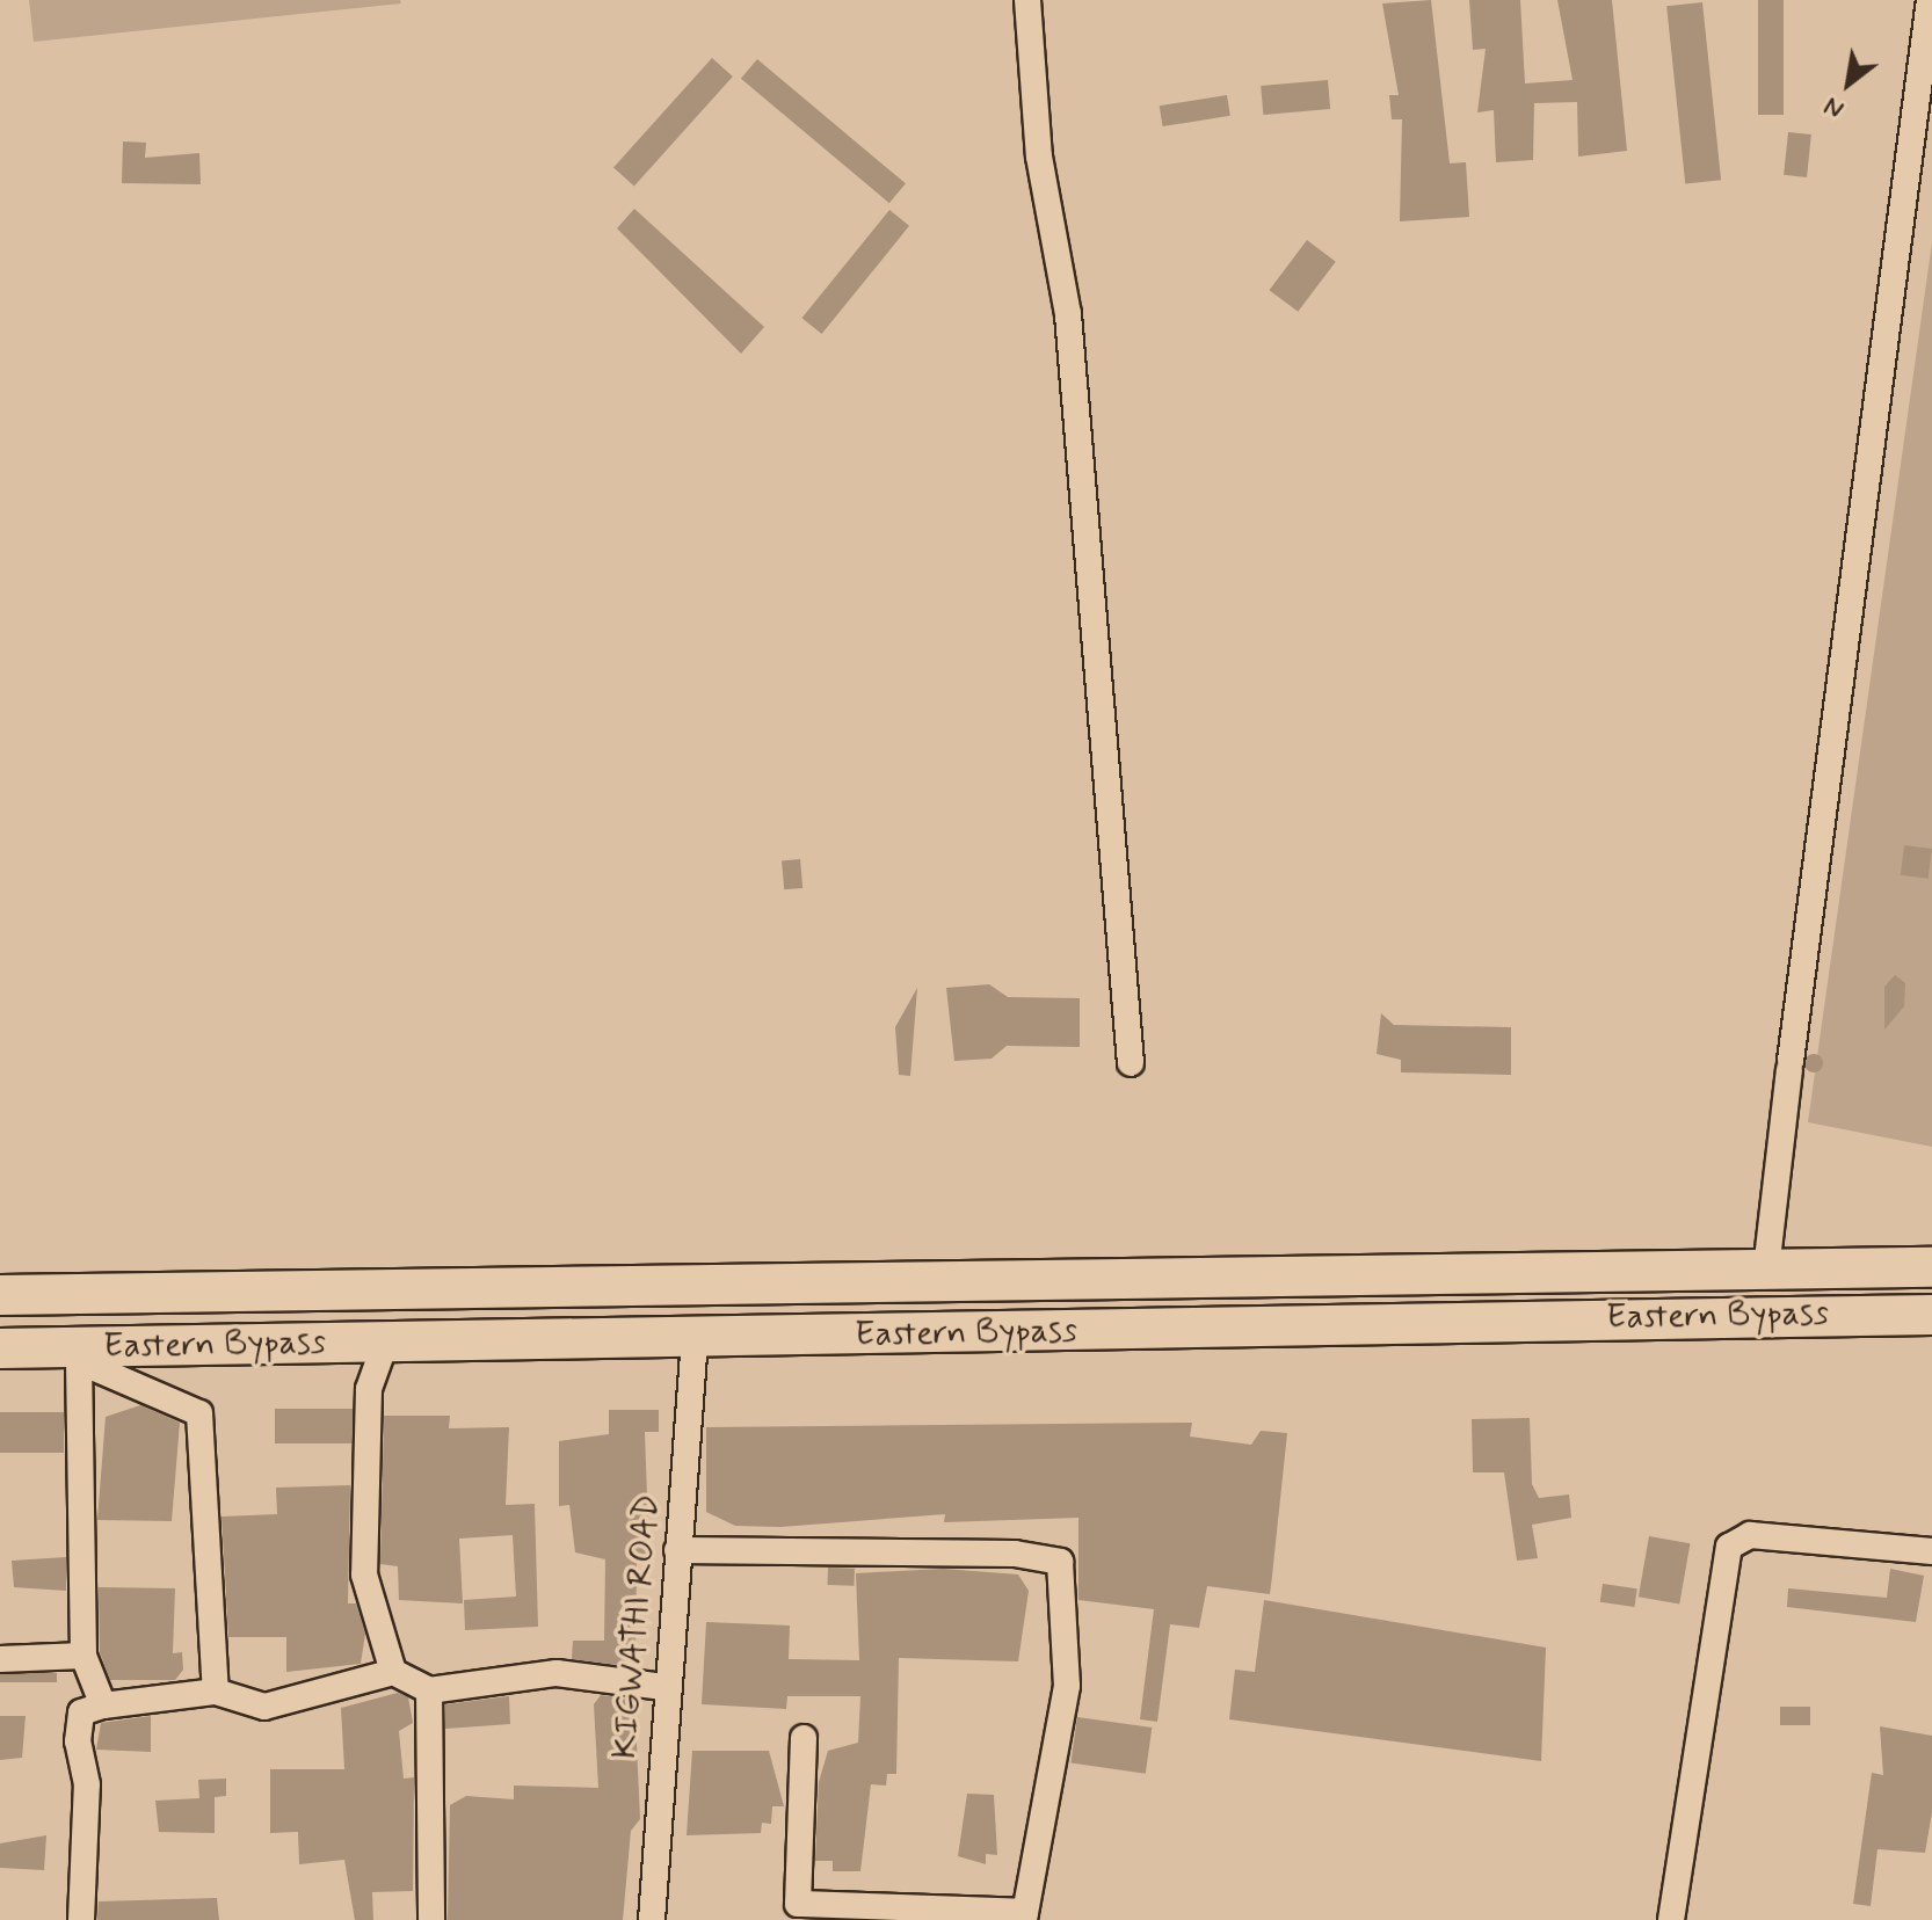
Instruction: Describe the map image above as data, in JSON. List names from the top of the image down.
{
  "streets": {
    "main road": ["Eastern Bypass"],
    "street": ["KIGWATHI ROAD"]
  },
  "crossings": [
    ["Eastern Bypass", "KIGWATHI ROAD"]
  ],
  "north": "bottom left"
}
